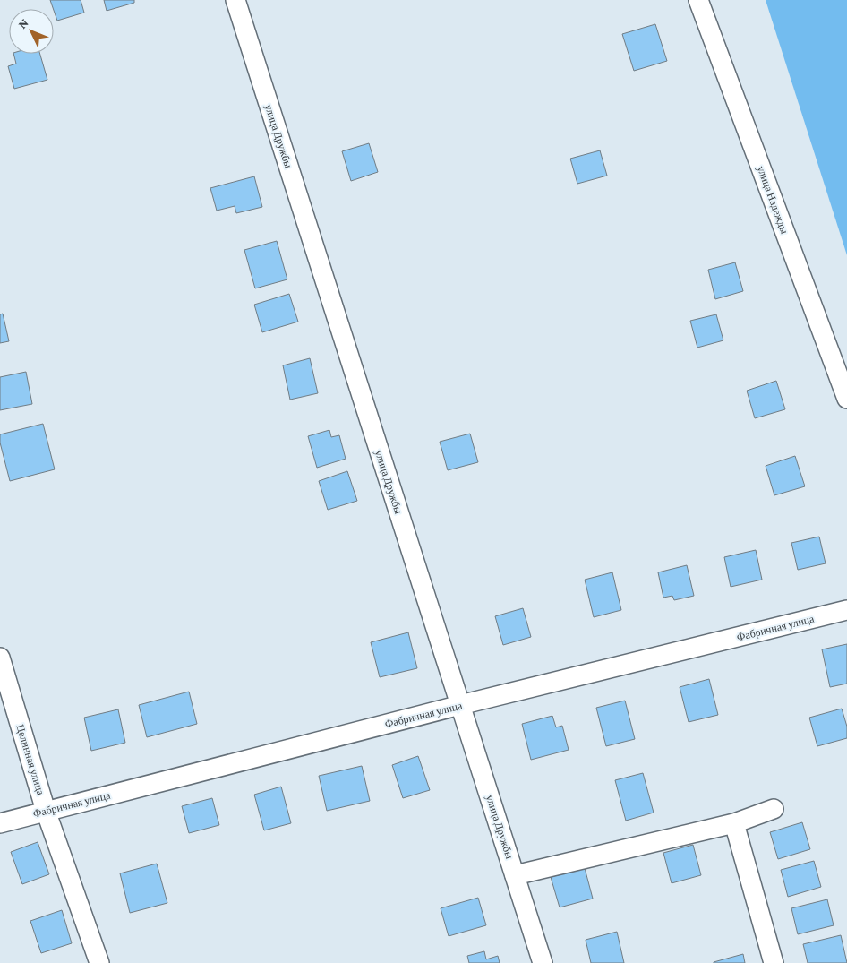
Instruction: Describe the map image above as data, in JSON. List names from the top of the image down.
{
  "streets": {
    "street": [
      "улица Дружбы",
      "улица Надежды",
      "Фабричная улица",
      "Целинная улица"
    ]
  },
  "crossings": [
    ["улица Дружбы", "Фабричная улица"],
    ["Фабричная улица", "Целинная улица"]
  ],
  "north": "top left"
}
